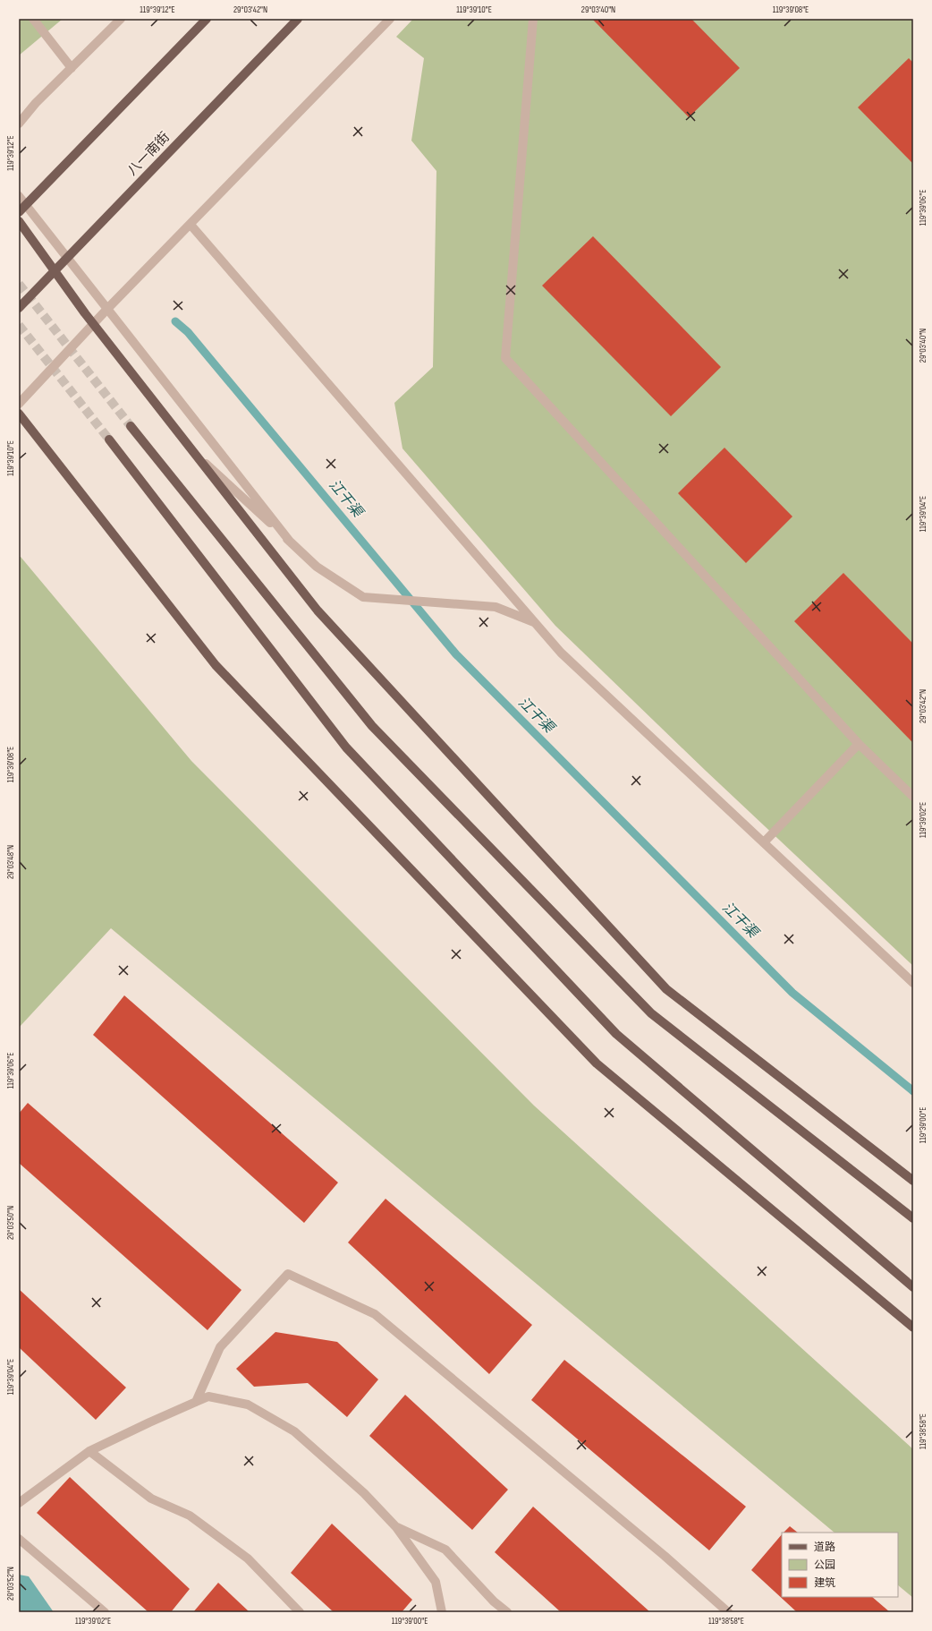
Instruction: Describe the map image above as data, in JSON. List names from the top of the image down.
{
  "streets": {
    "main road": ["八一南街"]
  },
  "water": ["江干渠"],
  "legend": ["道路", "公园", "建筑"],
  "coordinates": [
    "119°39'12\"E",
    "29°03'42\"N",
    "119°39'10\"E",
    "29°03'40\"N",
    "119°39'08\"E",
    "119°39'06\"E",
    "119°39'04\"E",
    "119°39'02\"E",
    "29°03'48\"N",
    "119°39'00\"E",
    "29°03'50\"N",
    "119°38'58\"E",
    "29°03'52\"N"
  ]
}
